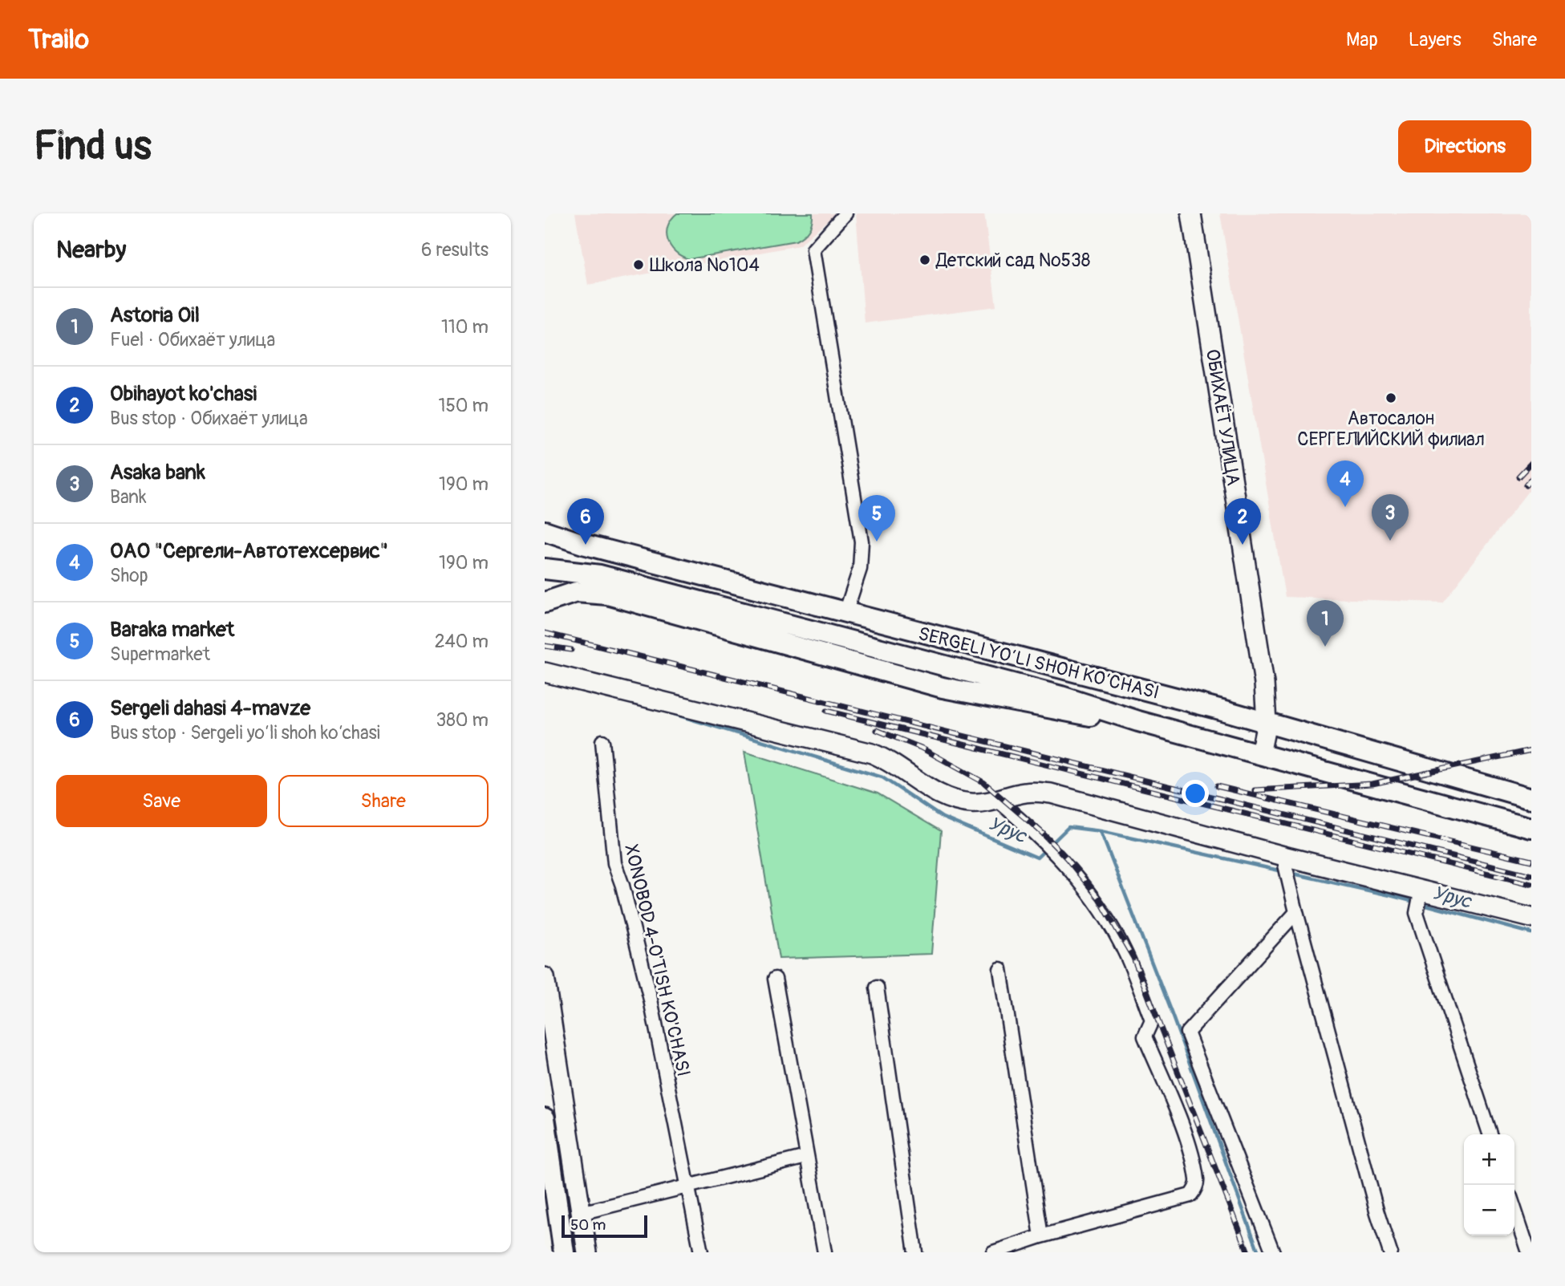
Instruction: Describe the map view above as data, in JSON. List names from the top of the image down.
{
  "streets": {
    "main road": ["SERGELI YO‘LI SHOH KO‘CHASI"],
    "street": ["ОБИХАЁТ УЛИЦА", "XONOBOD 4-O'TISH KO'CHASI"]
  },
  "crossings": [
    ["ОБИХАЁТ УЛИЦА", "SERGELI YO‘LI SHOH KO‘CHASI"]
  ],
  "water": ["Урус"],
  "places": ["Детский сад №538", "Школа №104", "Автосалон СЕРГЕЛИЙСКИЙ филиал"],
  "scale_bar": "50 m",
  "page": {
    "header": "Trailo",
    "nav": ["Map", "Layers", "Share"],
    "buttons": [
      "Directions",
      ["Save", "Share"]
    ],
    "title": "Find us",
    "heading": ["Nearby", "6 results"],
    "list": [
      {
        "mark": "1",
        "name": "Astoria Oil",
        "note": "Fuel · Обихаёт улица",
        "value": "110 m"
      },
      {
        "mark": "2",
        "name": "Obihayot ko'chasi",
        "note": "Bus stop · Обихаёт улица",
        "value": "150 m"
      },
      {
        "mark": "3",
        "name": "Asaka bank",
        "note": "Bank",
        "value": "190 m"
      },
      {
        "mark": "4",
        "name": "ОАО \"Сергели-Автотехсервис\"",
        "note": "Shop",
        "value": "190 m"
      },
      {
        "mark": "5",
        "name": "Baraka market",
        "note": "Supermarket",
        "value": "240 m"
      },
      {
        "mark": "6",
        "name": "Sergeli dahasi 4-mavze",
        "note": "Bus stop · Sergeli yo‘li shoh ko‘chasi",
        "value": "380 m"
      }
    ],
    "pins": [
      "4",
      "3",
      "5",
      "2",
      "6",
      "1"
    ],
    "map_buttons": ["+", "−"],
    "scale": "50 m"
  }
}
